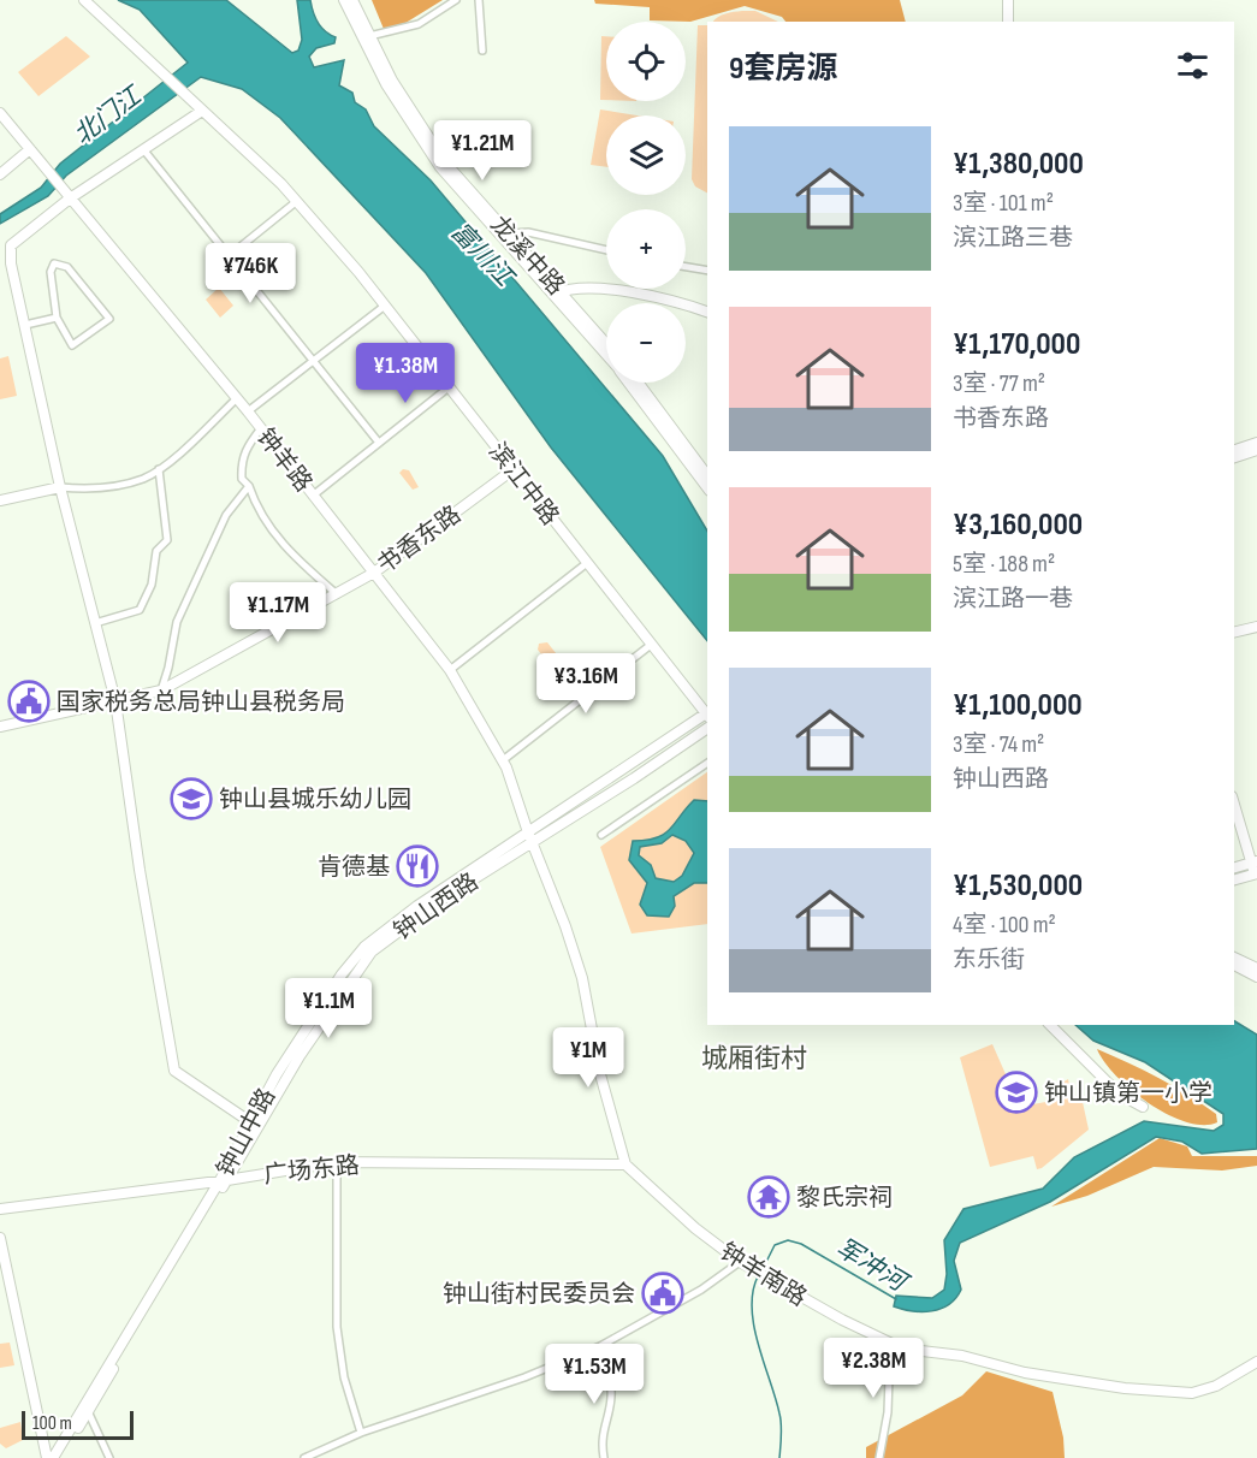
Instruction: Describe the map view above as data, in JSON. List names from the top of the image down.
{
  "streets": {
    "street": [
      "龙溪中路",
      "钟羊路",
      "滨江中路",
      "书香东路",
      "钟山西路",
      "钟山中路",
      "广场东路",
      "钟羊南路"
    ]
  },
  "crossings": [
    ["钟羊路", "书香东路"],
    ["钟羊路", "钟山西路"],
    ["钟羊路", "钟山中路"],
    ["滨江中路", "书香东路"],
    ["滨江中路", "钟山中路"],
    ["钟山西路", "钟山中路"],
    ["钟山西路", "广场东路"],
    ["钟山中路", "广场东路"],
    ["广场东路", "钟羊南路"]
  ],
  "districts": ["城厢街村"],
  "water": ["北门江", "富川江", "军冲河"],
  "places": {
    "public building": ["国家税务总局钟山县税务局", "钟山街村民委员会"],
    "school or university": ["钟山县城乐幼儿园", "钟山镇第一小学"],
    "restaurant": ["肯德基"],
    "temple": ["黎氏宗祠"]
  },
  "scale_bar": "100 m",
  "page": {
    "map_buttons": ["+", "−"],
    "heading": "9套房源",
    "list": [
      {
        "name": "¥1,380,000",
        "note": "3室 · 101 m² · 滨江路三巷"
      },
      {
        "name": "¥1,170,000",
        "note": "3室 · 77 m² · 书香东路"
      },
      {
        "name": "¥3,160,000",
        "note": "5室 · 188 m² · 滨江路一巷"
      },
      {
        "name": "¥1,100,000",
        "note": "3室 · 74 m² · 钟山西路"
      },
      {
        "name": "¥1,530,000",
        "note": "4室 · 100 m² · 东乐街"
      }
    ],
    "price": [
      "¥1.21M",
      "¥746K",
      "¥1.38M",
      "¥1.17M",
      "¥3.16M",
      "¥1.1M",
      "¥1M",
      "¥2.38M",
      "¥1.53M"
    ],
    "scale": "100 m"
  }
}
